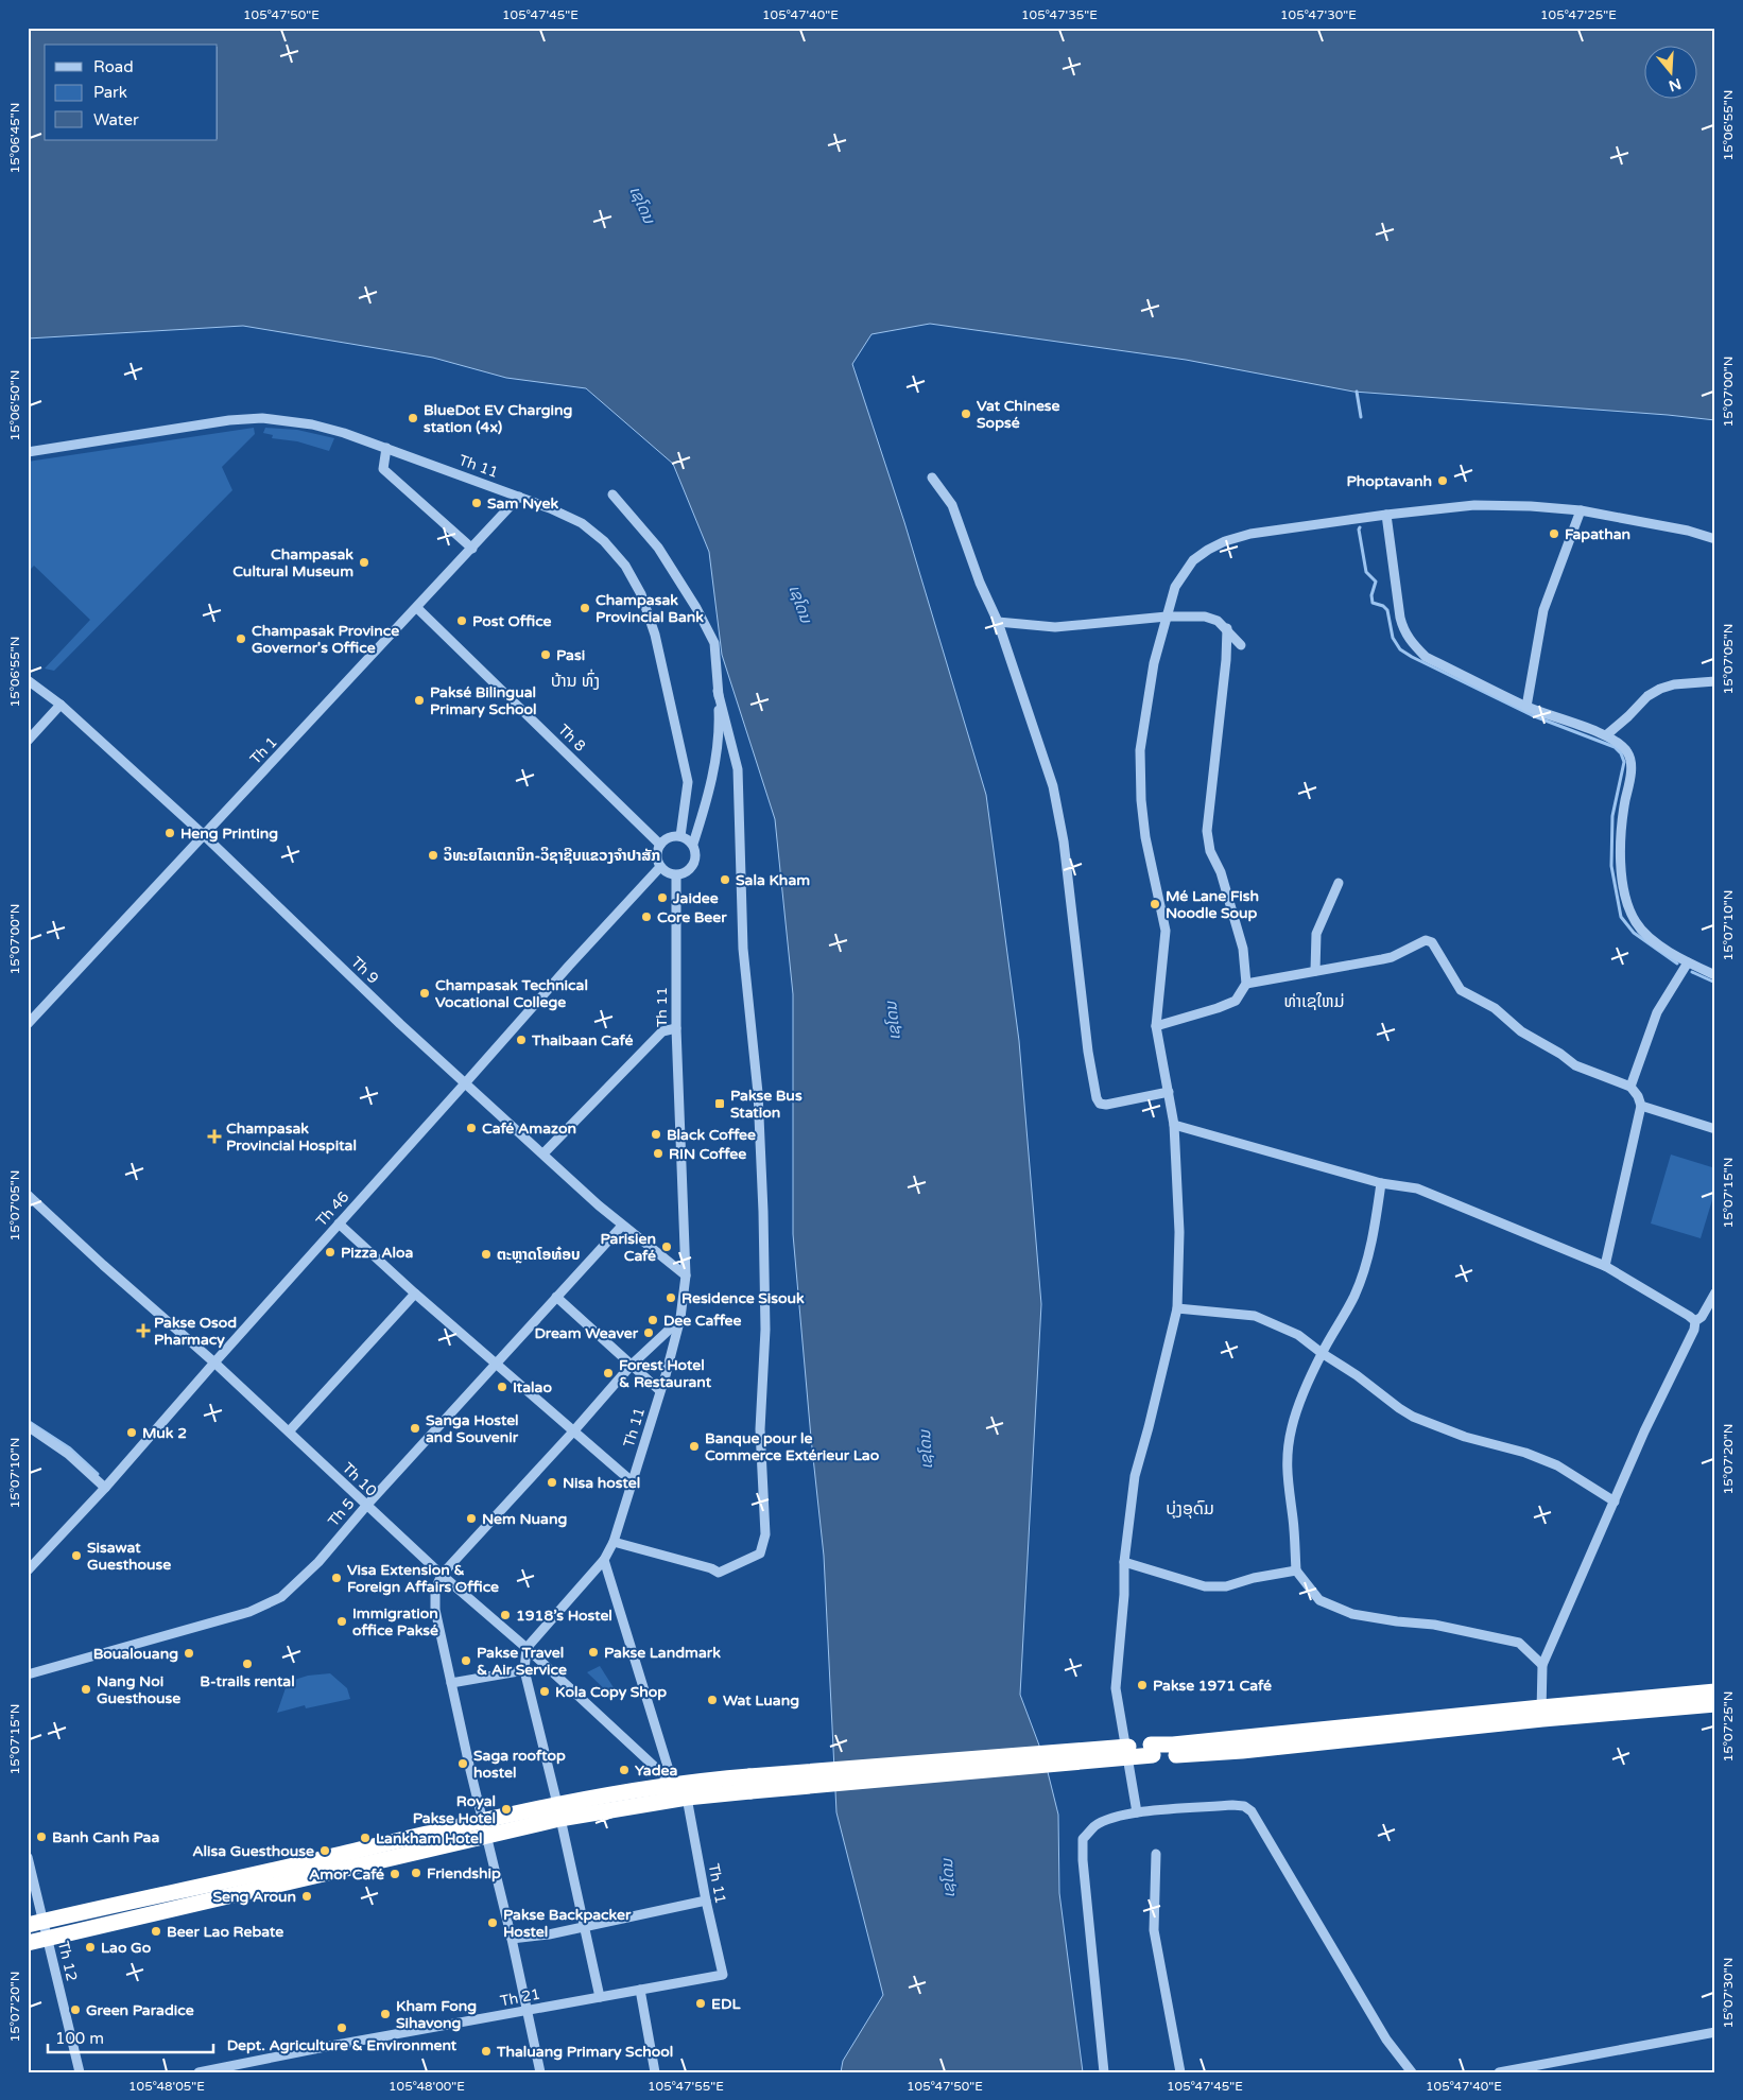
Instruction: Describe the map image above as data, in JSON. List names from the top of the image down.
{
  "streets": {
    "street": [
      "Th 11",
      "Th 8",
      "Th 1",
      "Th 9",
      "Th 46",
      "Th 10",
      "Th 5",
      "Th 12",
      "Th 21"
    ]
  },
  "crossings": [
    ["Th 11", "Th 8"],
    ["Th 11", "Th 1"],
    ["Th 11", "Th 9"],
    ["Th 11", "Th 46"],
    ["Th 11", "Th 10"],
    ["Th 11", "Th 21"],
    ["Th 8", "Th 1"],
    ["Th 8", "Th 46"],
    ["Th 1", "Th 9"],
    ["Th 9", "Th 46"],
    ["Th 9", "Th 5"],
    ["Th 46", "Th 10"],
    ["Th 10", "Th 5"]
  ],
  "districts": ["ບ້ານ ທົ່ງ", "ທ່າເຊໃຫມ່", "ບຸ່ງອຸດົມ"],
  "water": ["ເຊໂດນ"],
  "places": {
    "other": [
      "Vat Chinese Sopsé",
      "BlueDot EV Charging station (4x)",
      "Phoptavanh",
      "Sam Nyek",
      "Fapathan",
      "Champasak Cultural Museum",
      "Champasak Provincial Bank",
      "Post Office",
      "Champasak Province Governor's Office",
      "Pasi",
      "Paksé Bilingual Primary School",
      "Heng Printing",
      "ວິທະຍໄລເຕກນິກ-ວິຊາຊີບແຂວງຈໍາປາສັກ",
      "Sala Kham",
      "Jaidee",
      "Mé Lane Fish Noodle Soup",
      "Core Beer",
      "Champasak Technical Vocational College",
      "Thaibaan Café",
      "Café Amazon",
      "Black Coffee",
      "RIN Coffee",
      "Parisien Café",
      "Pizza Aloa",
      "ຕະຫຼາດໂອທ໋ອບ",
      "Residence Sisouk",
      "Dee Caffee",
      "Dream Weaver",
      "Forest Hotel & Restaurant",
      "Italao",
      "Sanga Hostel and Souvenir",
      "Muk 2",
      "Banque pour le Commerce Extérieur Lao",
      "Nisa hostel",
      "Nem Nuang",
      "Sisawat Guesthouse",
      "Visa Extension & Foreign Affairs Office",
      "1918’s Hostel",
      "Immigration office Paksé",
      "Pakse Landmark",
      "Boualouang",
      "Pakse Travel & Air Service",
      "B-trails rental",
      "Pakse 1971 Café",
      "Nang Noi Guesthouse",
      "Kola Copy Shop",
      "Wat Luang",
      "Saga rooftop hostel",
      "Yadea",
      "Royal Pakse Hotel",
      "Banh Canh Paa",
      "Lankham Hotel",
      "Alisa Guesthouse",
      "Friendship",
      "Amor Café",
      "Seng Aroun",
      "Pakse Backpacker Hostel",
      "Beer Lao Rebate",
      "Lao Go",
      "EDL",
      "Green Paradice",
      "Kham Fong Sihavong",
      "Dept. Agriculture & Environment",
      "Thaluang Primary School"
    ],
    "transit": ["Pakse Bus Station"],
    "health": ["Champasak Provincial Hospital", "Pakse Osod Pharmacy"]
  },
  "legend": ["Road", "Park", "Water"],
  "scale_bar": "100 m",
  "north": "bottom",
  "coordinates": [
    "105°47'50\"E",
    "105°47'45\"E",
    "105°47'40\"E",
    "105°47'35\"E",
    "105°47'30\"E",
    "105°47'25\"E",
    "15°06'55\"N",
    "15°06'45\"N",
    "15°07'00\"N",
    "15°06'50\"N",
    "15°07'05\"N",
    "15°07'10\"N",
    "15°07'15\"N",
    "15°07'20\"N",
    "15°07'25\"N",
    "15°07'30\"N",
    "105°48'05\"E",
    "105°48'00\"E",
    "105°47'55\"E"
  ]
}
